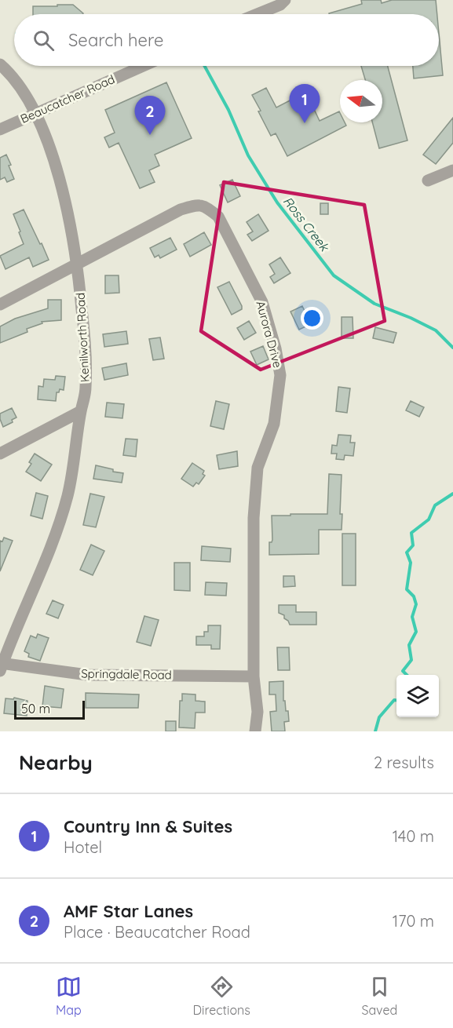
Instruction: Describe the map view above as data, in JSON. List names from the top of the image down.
{
  "streets": {
    "street": [
      "Beaucatcher Road",
      "Aurora Drive",
      "Kenilworth Road",
      "Springdale Road"
    ]
  },
  "crossings": [
    ["Beaucatcher Road", "Kenilworth Road"],
    ["Aurora Drive", "Kenilworth Road"],
    ["Aurora Drive", "Springdale Road"],
    ["Kenilworth Road", "Springdale Road"]
  ],
  "water": ["Ross Creek"],
  "scale_bar": "50 m",
  "north": "left",
  "page": {
    "search": "Search here",
    "pins": ["1", "2"],
    "scale": "50 m",
    "heading": ["Nearby", "2 results"],
    "list": [
      {
        "mark": "1",
        "name": "Country Inn & Suites",
        "note": "Hotel",
        "value": "140 m"
      },
      {
        "mark": "2",
        "name": "AMF Star Lanes",
        "note": "Place · Beaucatcher Road",
        "value": "170 m"
      }
    ],
    "nav": ["Map", "Directions", "Saved"]
  }
}
